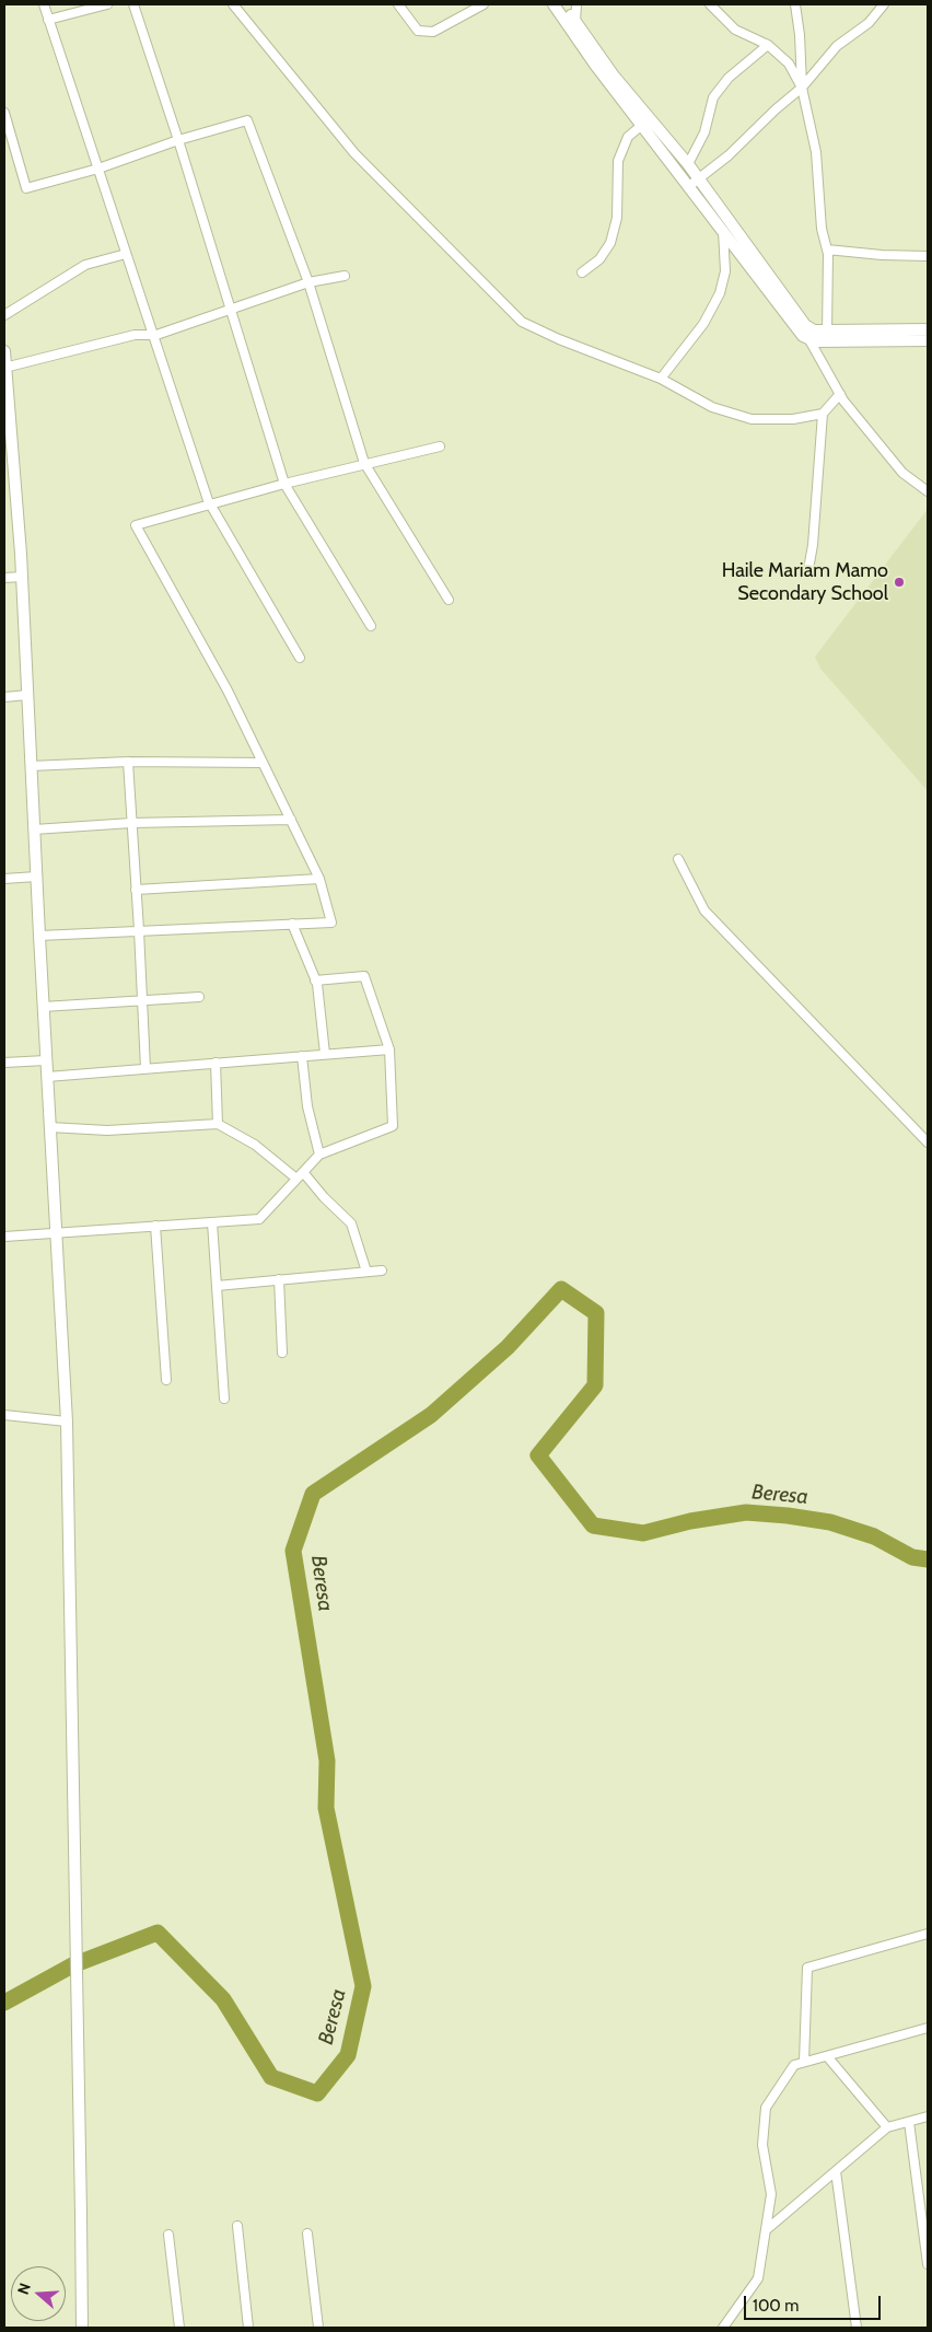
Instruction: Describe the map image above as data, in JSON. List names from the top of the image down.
{
  "water": ["Beresa"],
  "places": ["Haile Mariam Mamo Secondary School"],
  "scale_bar": "100 m",
  "north": "left"
}
